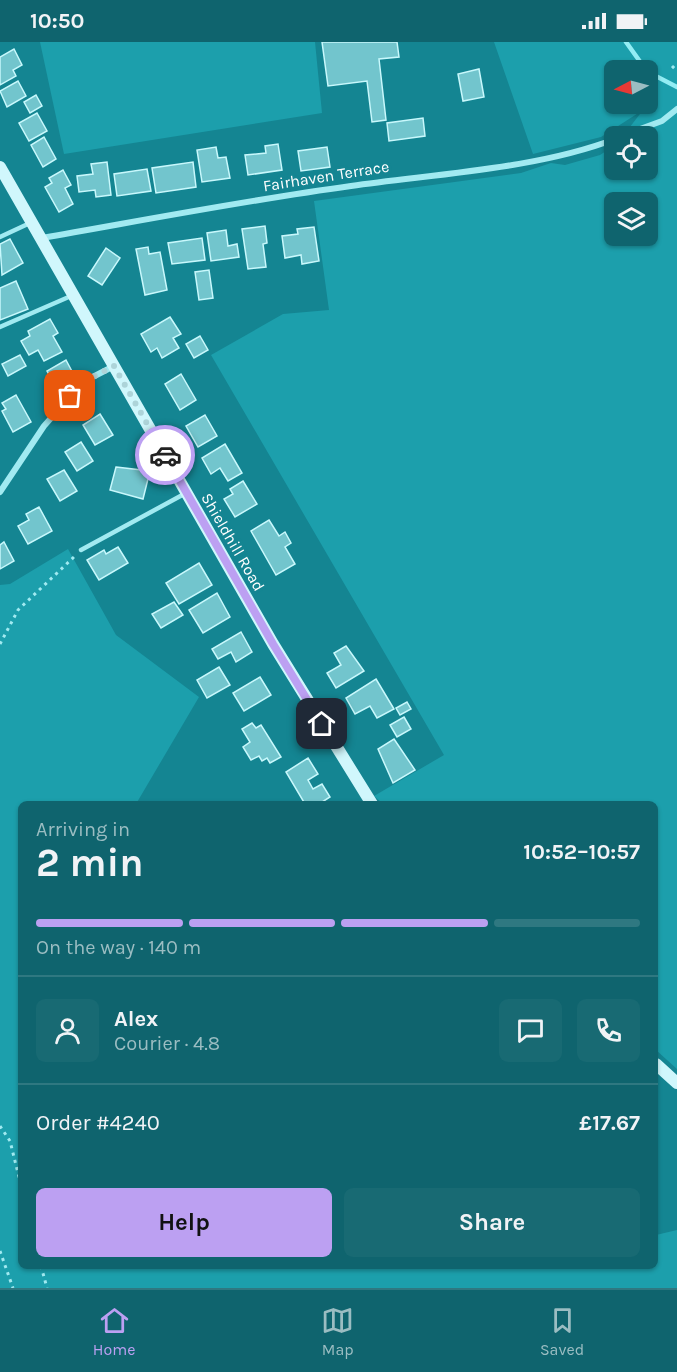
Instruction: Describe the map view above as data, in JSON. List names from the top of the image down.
{
  "streets": {
    "main road": ["Shieldhill Road"],
    "street": ["Fairhaven Terrace"]
  },
  "crossings": [
    ["Fairhaven Terrace", "Shieldhill Road"]
  ],
  "north": "left",
  "page": {
    "status": "10:50",
    "heading": ["2 min", "Arriving in", "10:52–10:57"],
    "panel": [
      "Alex",
      "Courier · 4.8",
      "Order #4240",
      "£17.67"
    ],
    "bar": "On the way · 140 m",
    "buttons": ["Help", "Share"],
    "tabs": ["Home", "Map", "Saved"]
  }
}
